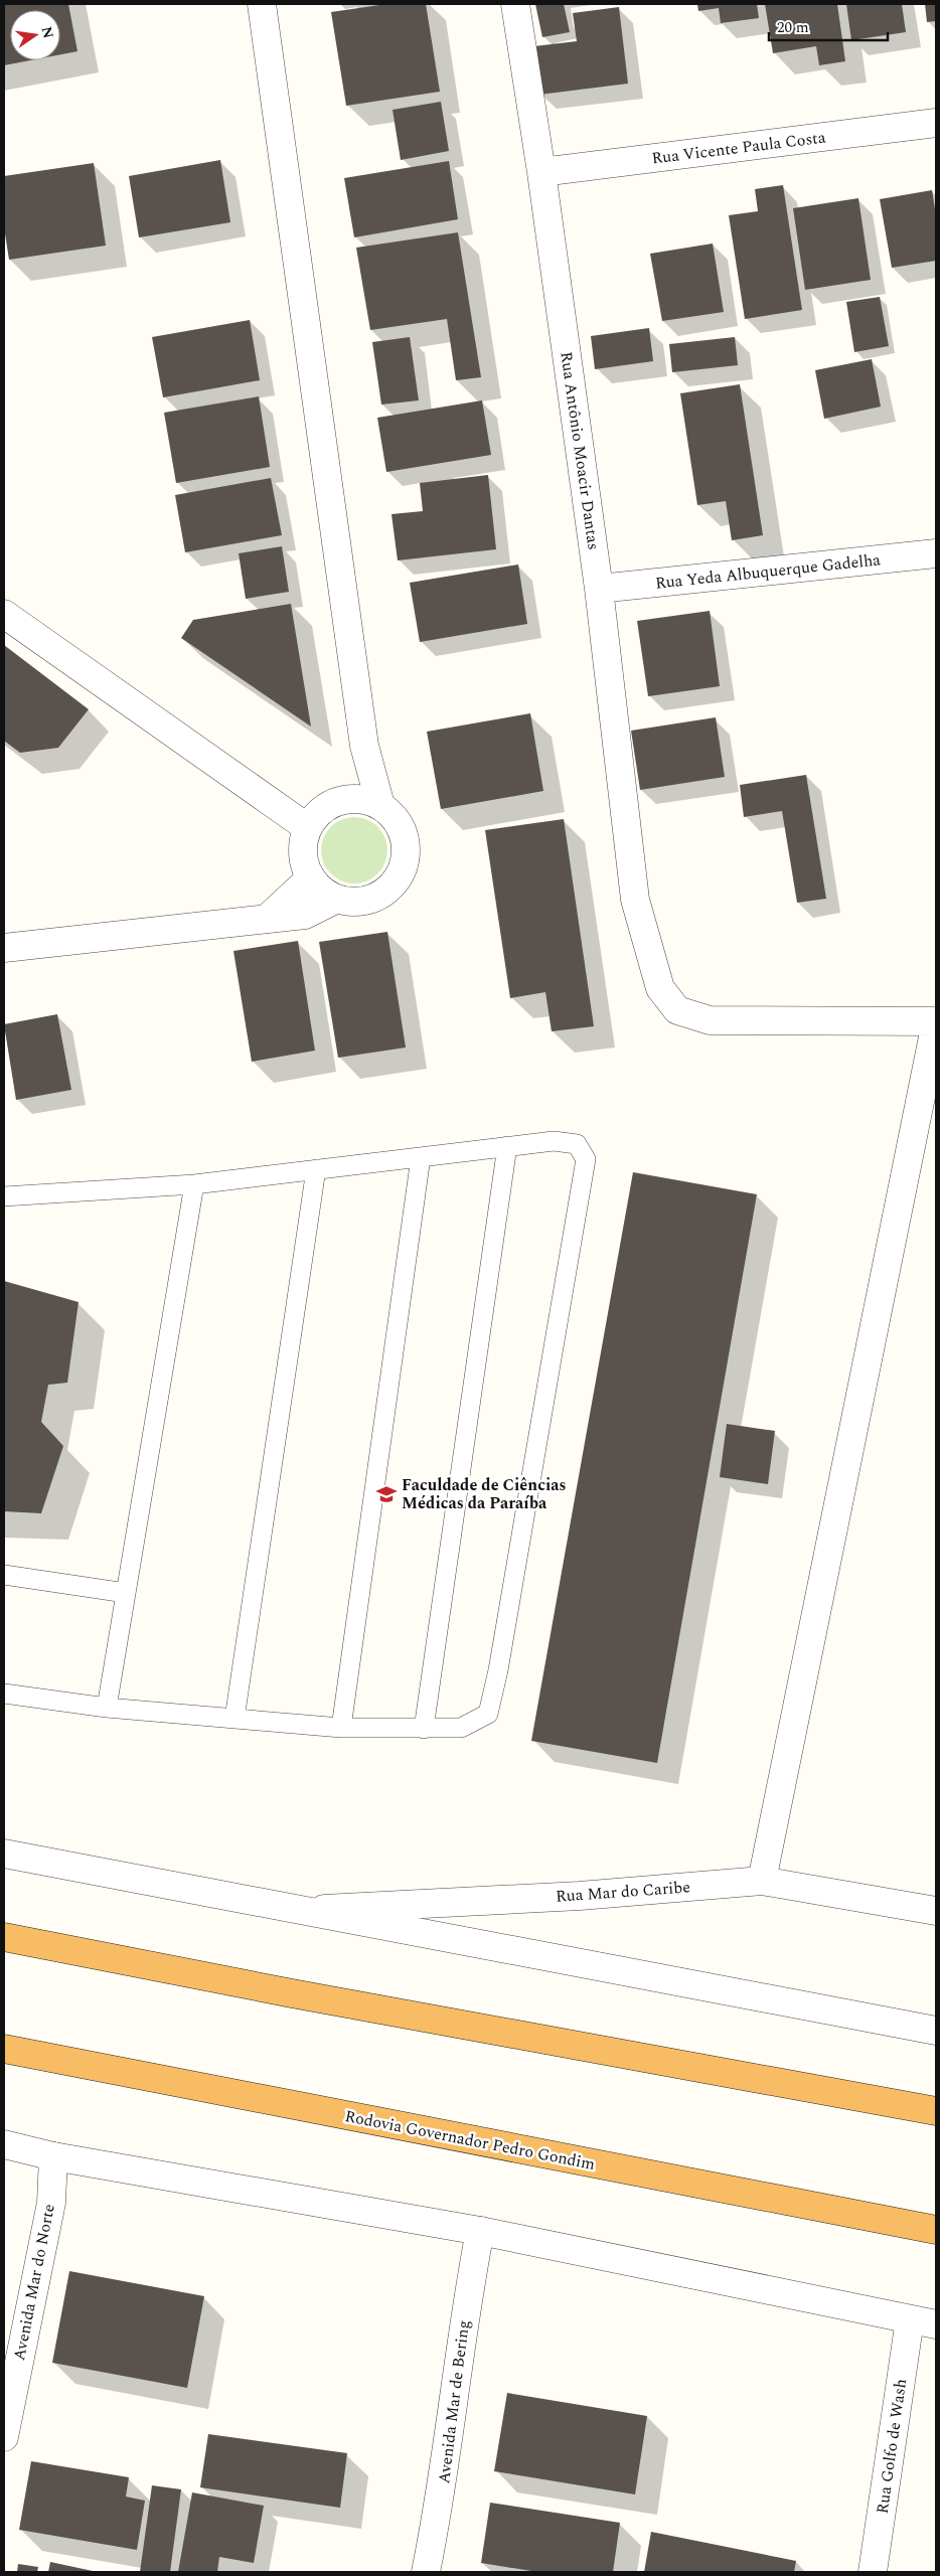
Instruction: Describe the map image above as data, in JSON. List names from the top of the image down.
{
  "streets": {
    "highway": ["Rodovia Governador Pedro Gondim"],
    "street": [
      "Rua Vicente Paula Costa",
      "Rua Antônio Moacir Dantas",
      "Rua Yeda Albuquerque Gadelha",
      "Rua Mar do Caribe",
      "Avenida Mar do Norte",
      "Avenida Mar de Bering",
      "Rua Golfo de Wash"
    ]
  },
  "crossings": [
    ["Rua Vicente Paula Costa", "Rua Antônio Moacir Dantas"],
    ["Rua Antônio Moacir Dantas", "Rua Yeda Albuquerque Gadelha"]
  ],
  "places": {
    "school or university": ["Faculdade de Ciências Médicas da Paraíba"]
  },
  "scale_bar": "20 m",
  "north": "right"
}
